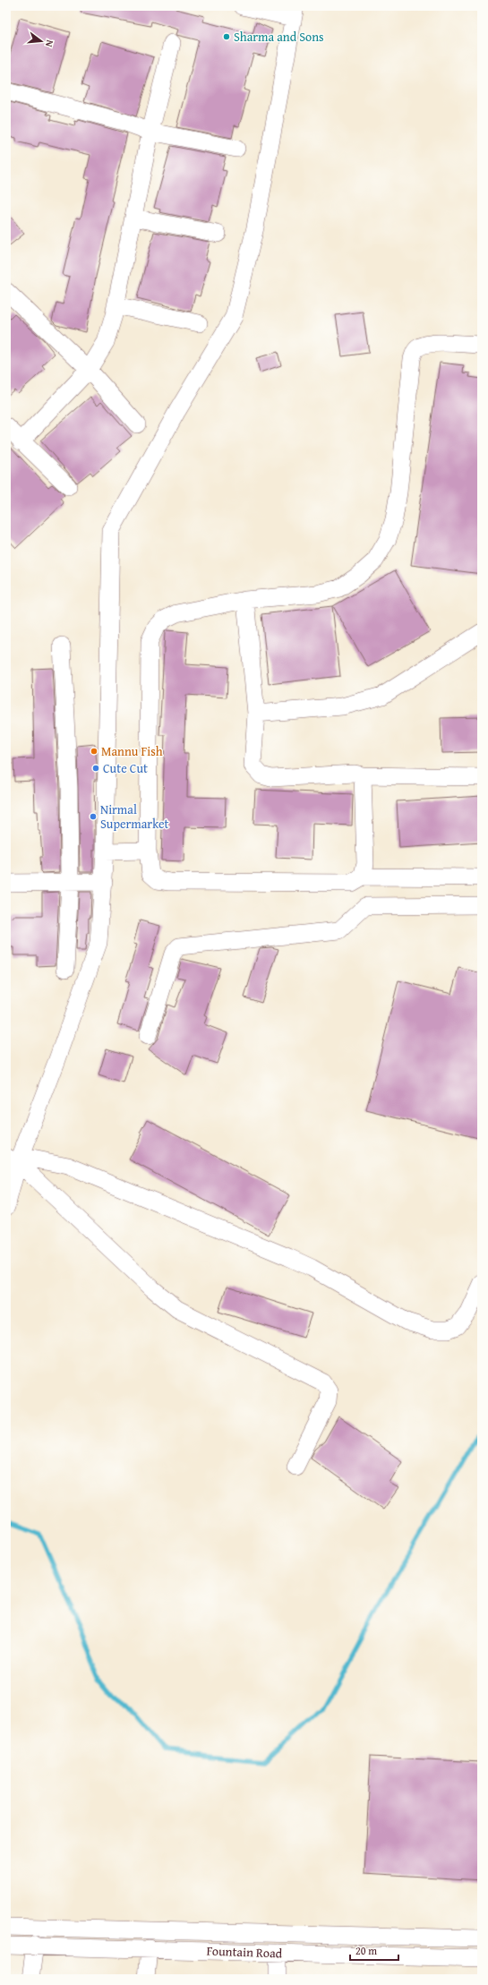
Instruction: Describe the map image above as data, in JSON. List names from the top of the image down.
{
  "streets": {
    "street": ["Fountain Road"]
  },
  "places": [
    "Sharma and Sons",
    "Mannu Fish",
    "Cute Cut",
    "Nirmal Supermarket"
  ],
  "scale_bar": "20 m",
  "north": "right"
}
